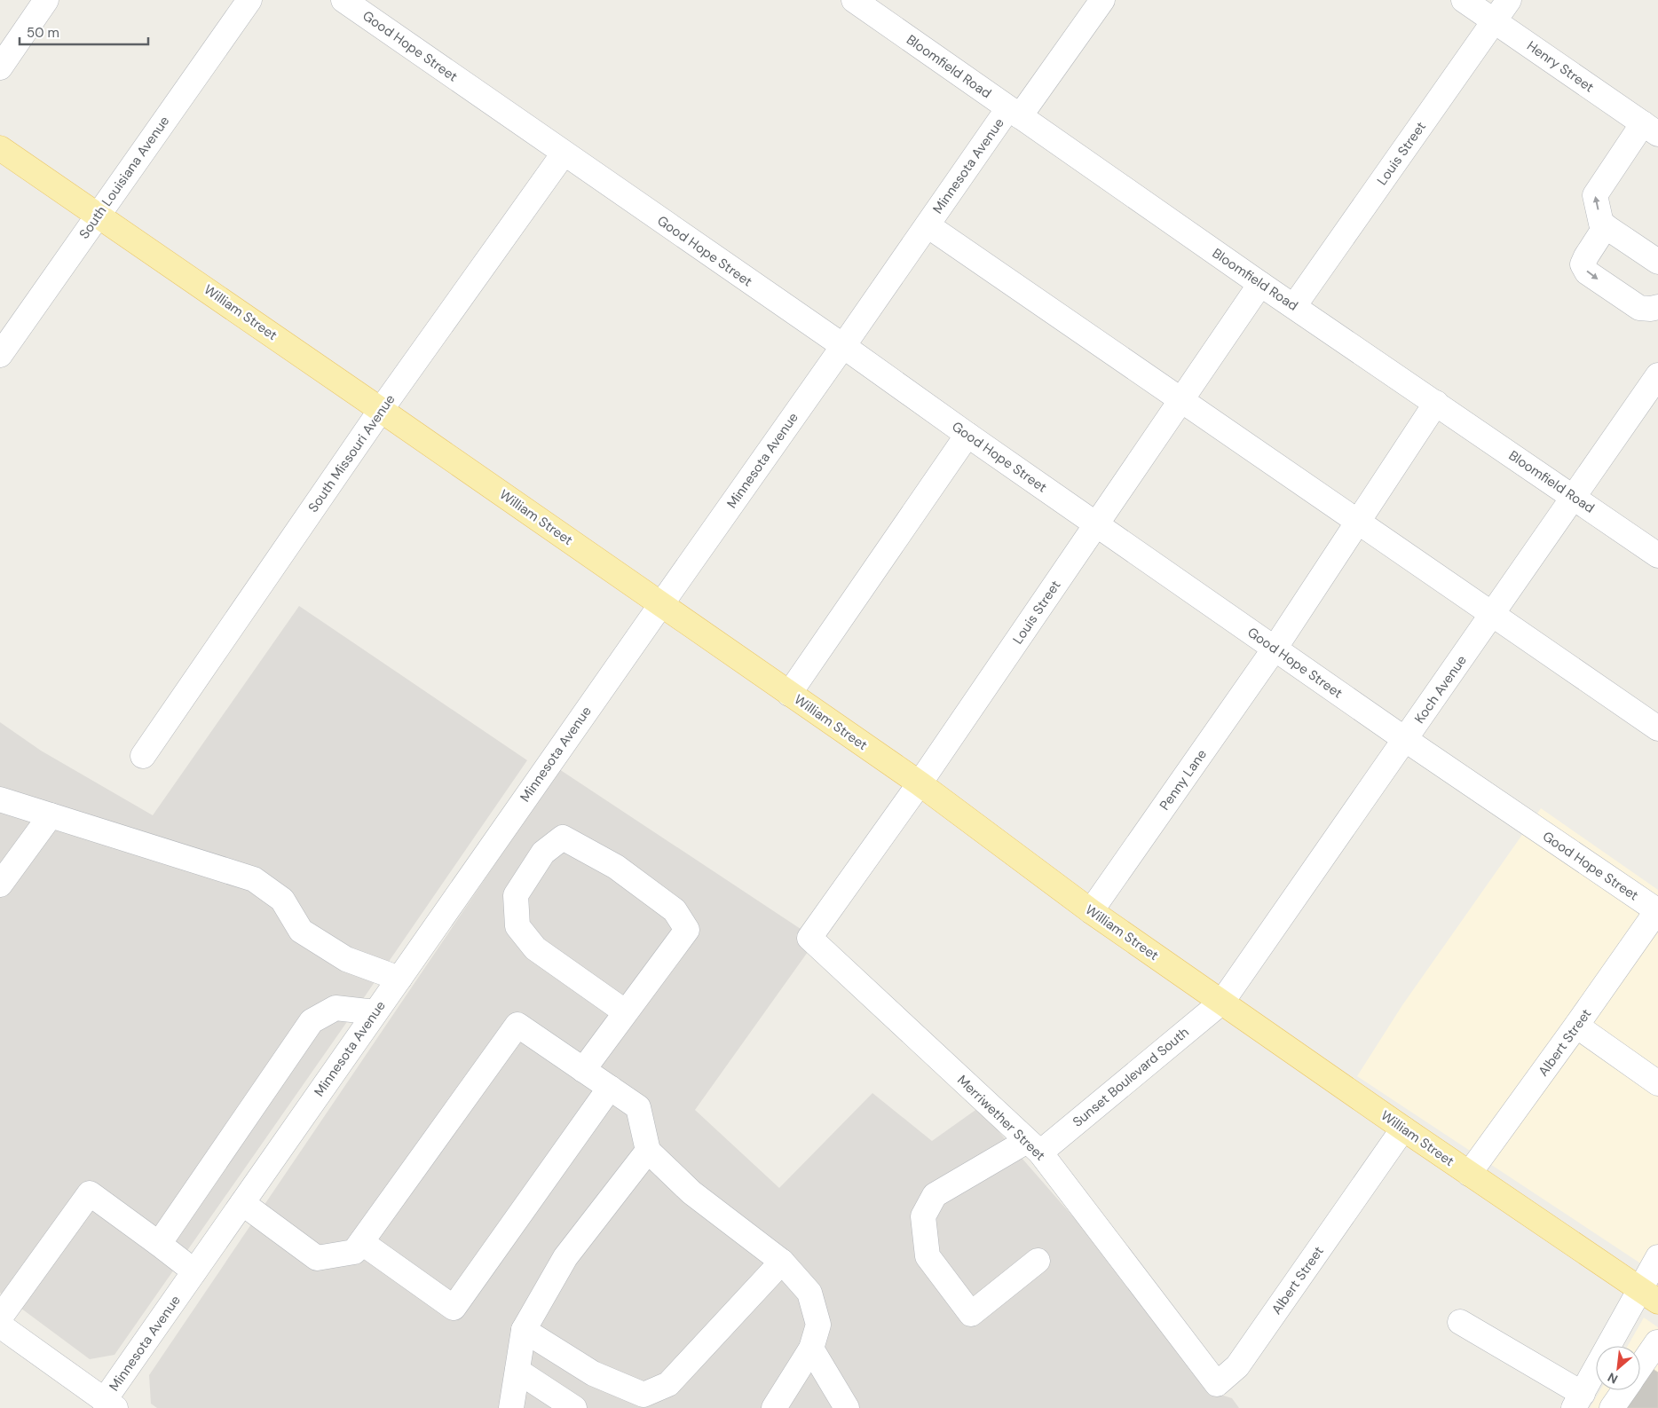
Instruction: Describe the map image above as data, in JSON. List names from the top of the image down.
{
  "streets": {
    "main road": ["William Street"],
    "street": [
      "Good Hope Street",
      "Bloomfield Road",
      "Henry Street",
      "Louis Street",
      "Minnesota Avenue",
      "South Louisiana Avenue",
      "South Missouri Avenue",
      "Koch Avenue",
      "Penny Lane",
      "Albert Street",
      "Sunset Boulevard South",
      "Merriwether Street"
    ]
  },
  "crossings": [
    ["Good Hope Street", "Louis Street"],
    ["Good Hope Street", "Minnesota Avenue"],
    ["Good Hope Street", "South Missouri Avenue"],
    ["Good Hope Street", "Koch Avenue"],
    ["Good Hope Street", "Penny Lane"],
    ["Good Hope Street", "Albert Street"],
    ["Bloomfield Road", "Louis Street"],
    ["Bloomfield Road", "Minnesota Avenue"],
    ["Bloomfield Road", "Koch Avenue"],
    ["Bloomfield Road", "Penny Lane"],
    ["Henry Street", "Louis Street"],
    ["Louis Street", "William Street"],
    ["Louis Street", "Merriwether Street"],
    ["Minnesota Avenue", "William Street"],
    ["South Louisiana Avenue", "William Street"],
    ["William Street", "South Missouri Avenue"],
    ["William Street", "Koch Avenue"],
    ["William Street", "Penny Lane"],
    ["William Street", "Albert Street"],
    ["William Street", "Sunset Boulevard South"],
    ["Koch Avenue", "Sunset Boulevard South"],
    ["Albert Street", "Merriwether Street"],
    ["Sunset Boulevard South", "Merriwether Street"]
  ],
  "scale_bar": "50 m",
  "north": "bottom left"
}
